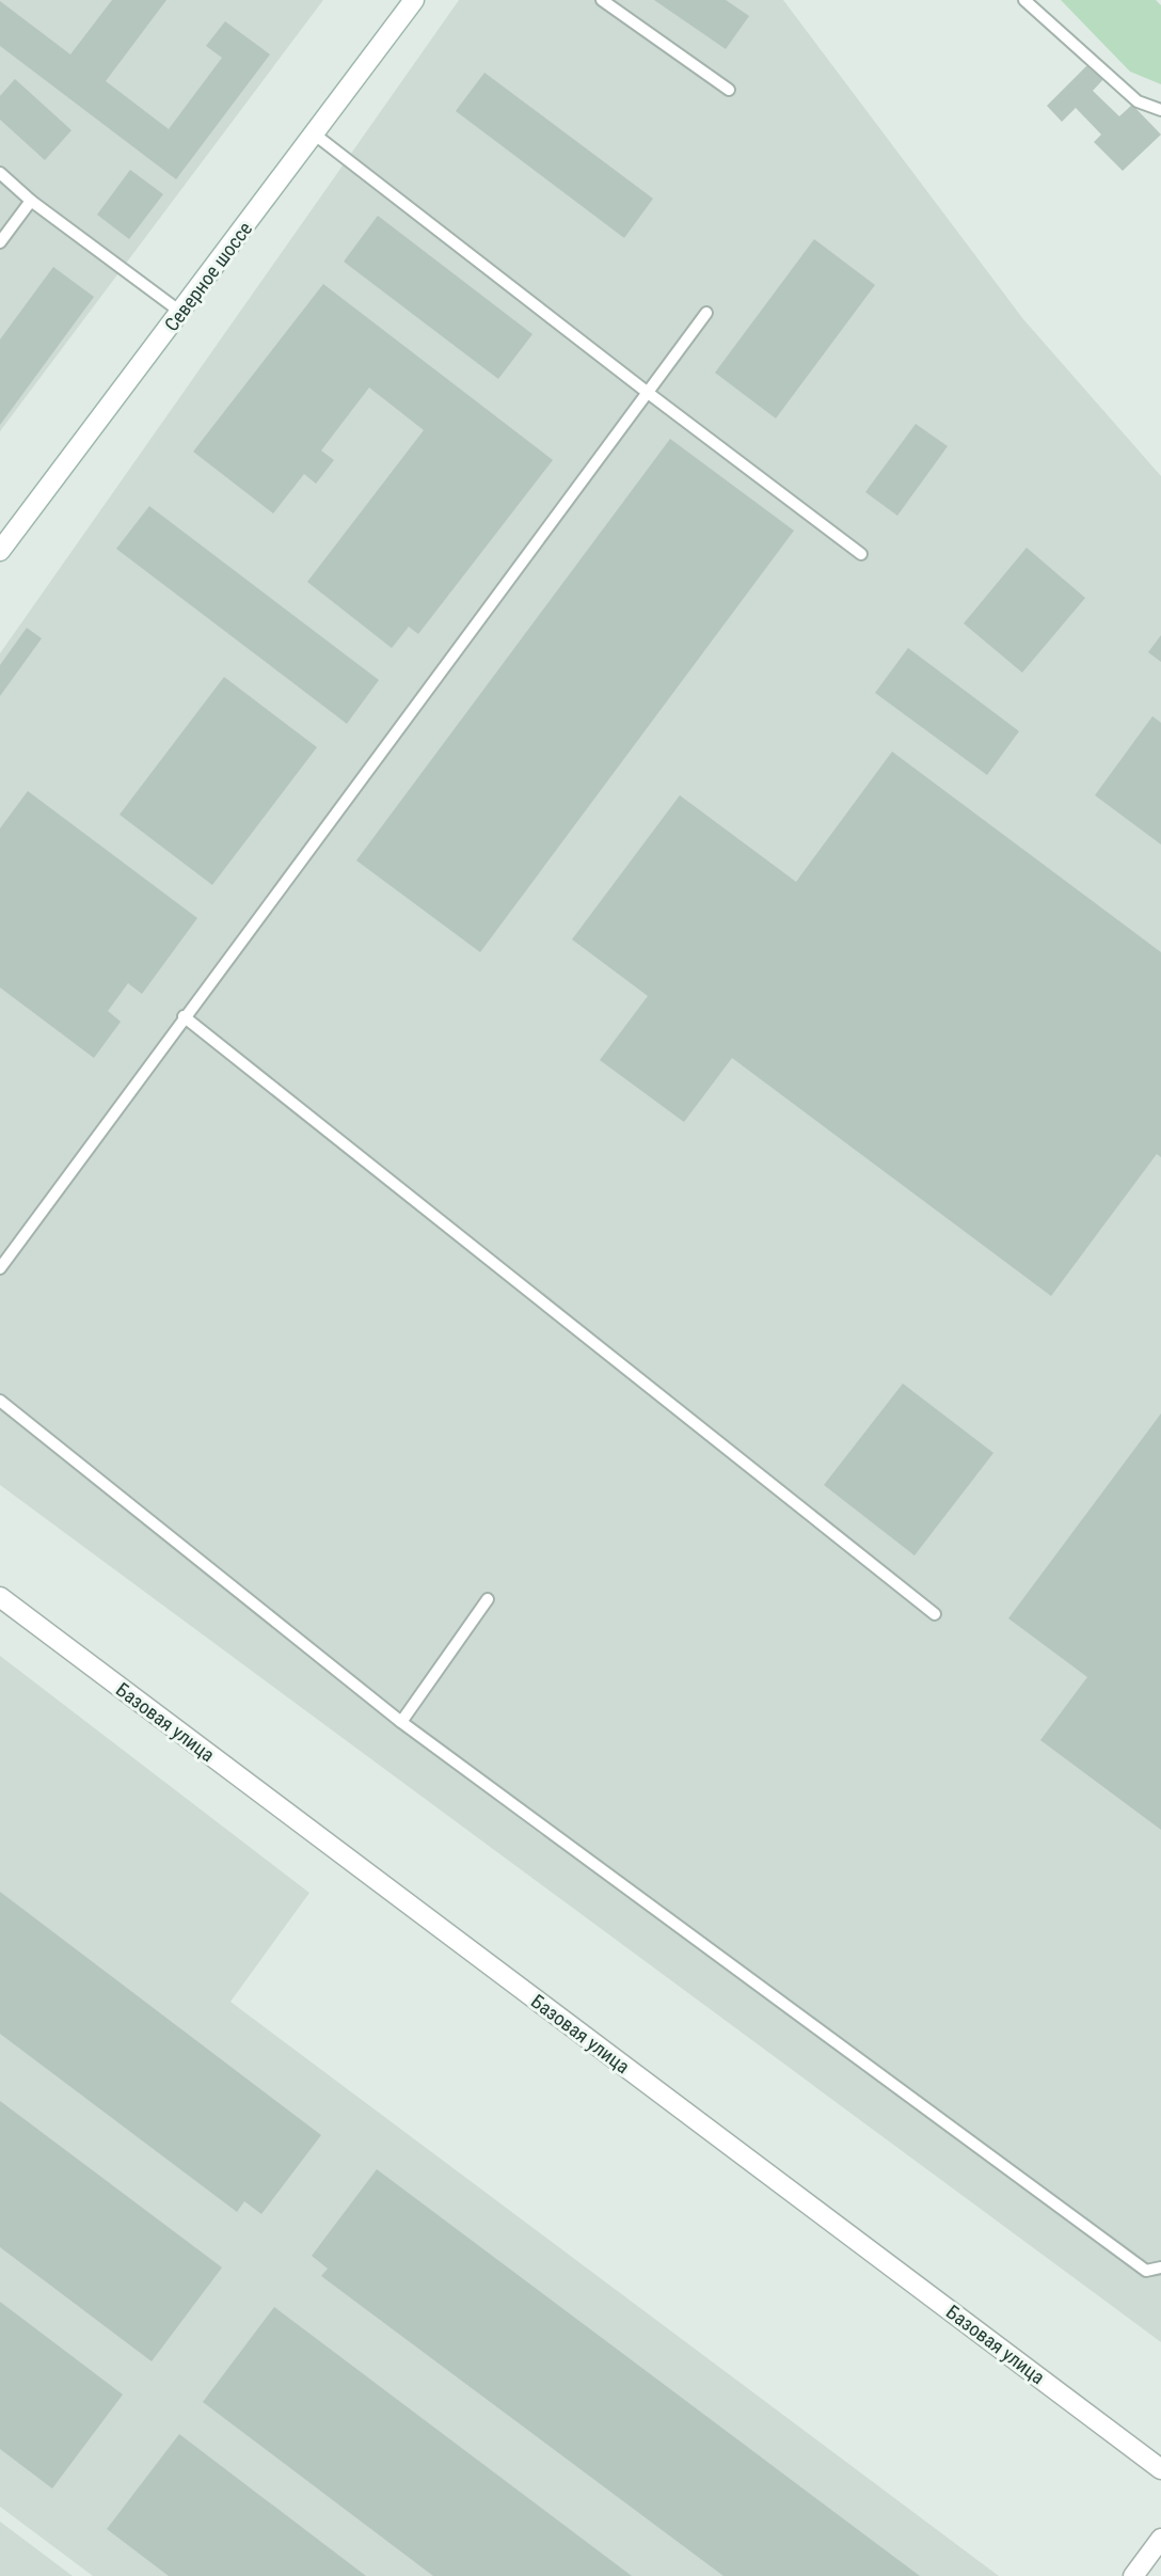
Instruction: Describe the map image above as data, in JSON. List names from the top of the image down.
{
  "streets": {
    "street": ["Северное шоссе", "Базовая улица"]
  }
}
